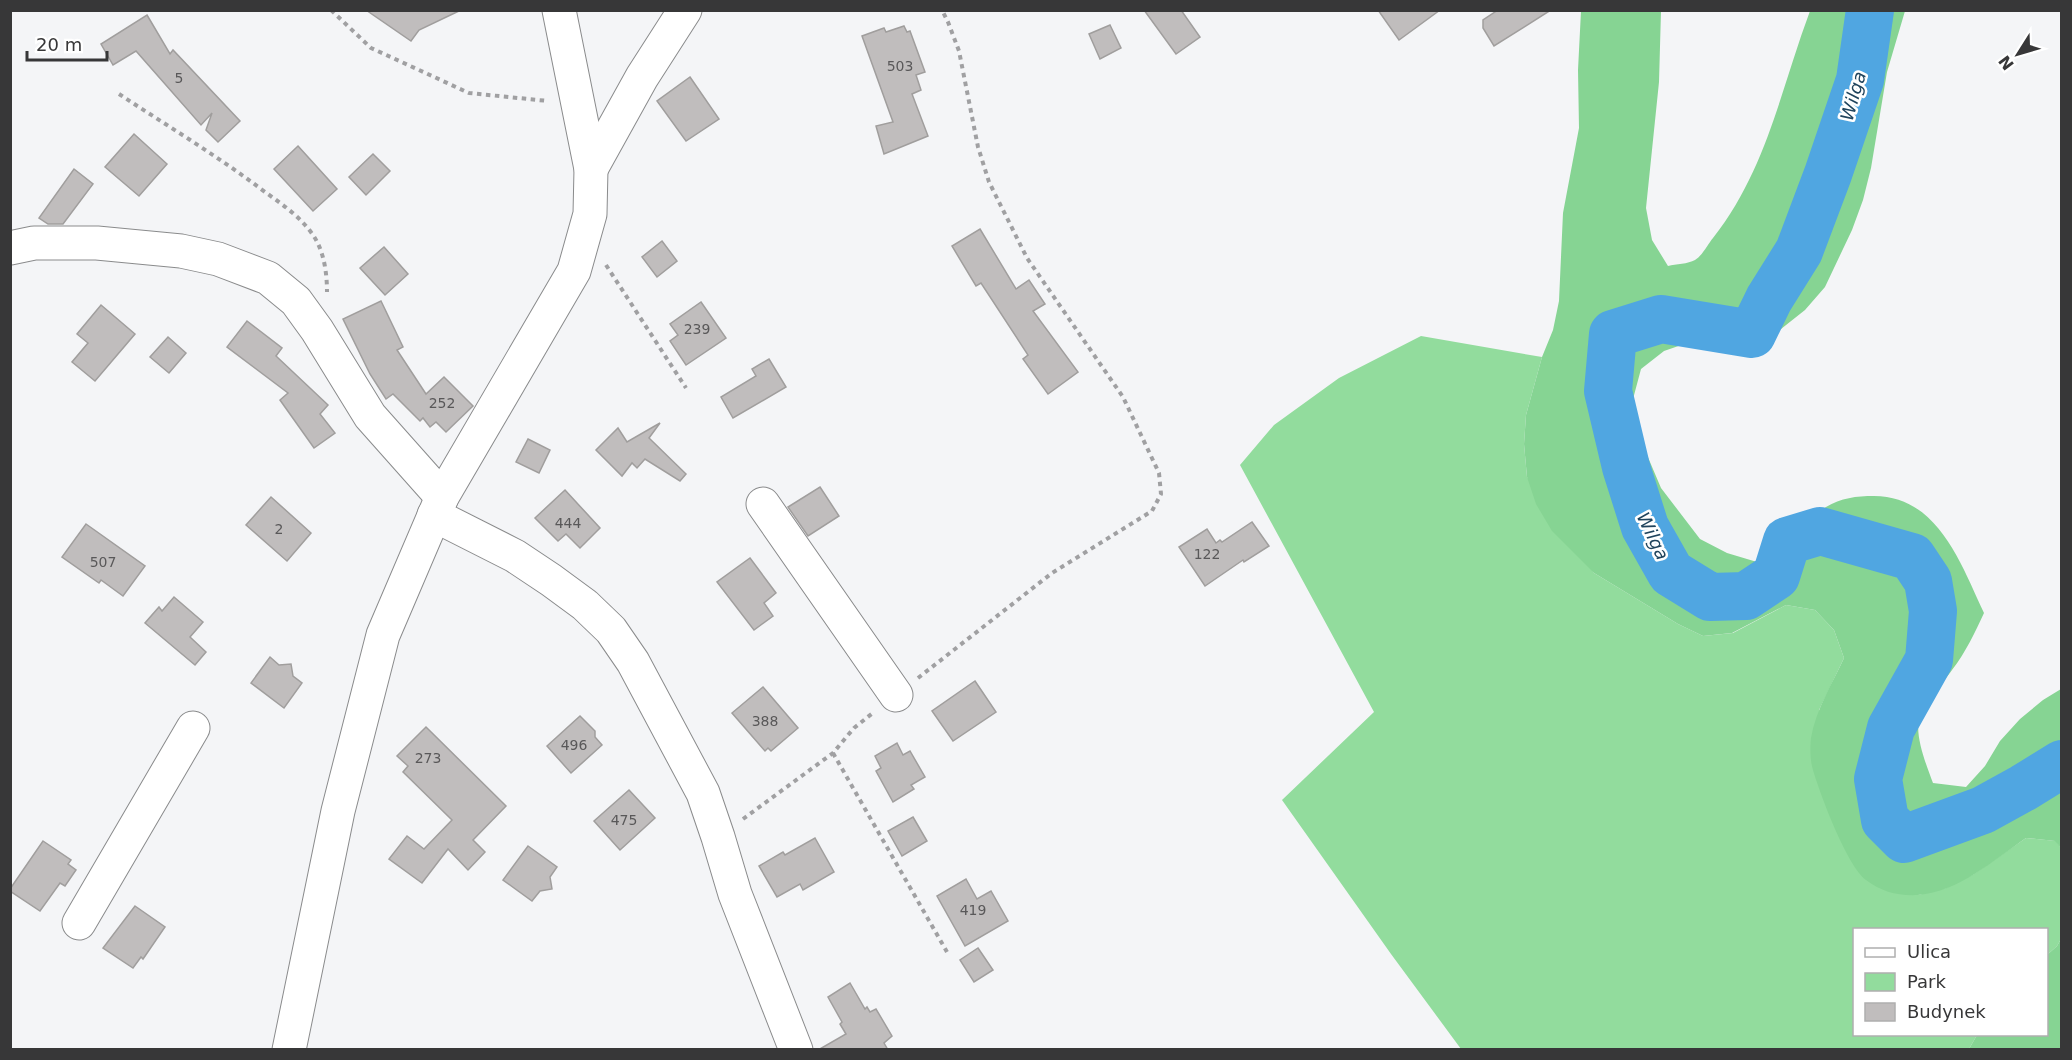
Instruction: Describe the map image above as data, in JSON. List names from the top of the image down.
{
  "water": ["Wilga"],
  "house_numbers": [
    "503",
    "5",
    "239",
    "252",
    "444",
    "2",
    "122",
    "507",
    "388",
    "496",
    "273",
    "475",
    "419"
  ],
  "legend": ["Ulica", "Park", "Budynek"],
  "scale_bar": "20 m",
  "north": "bottom left"
}
